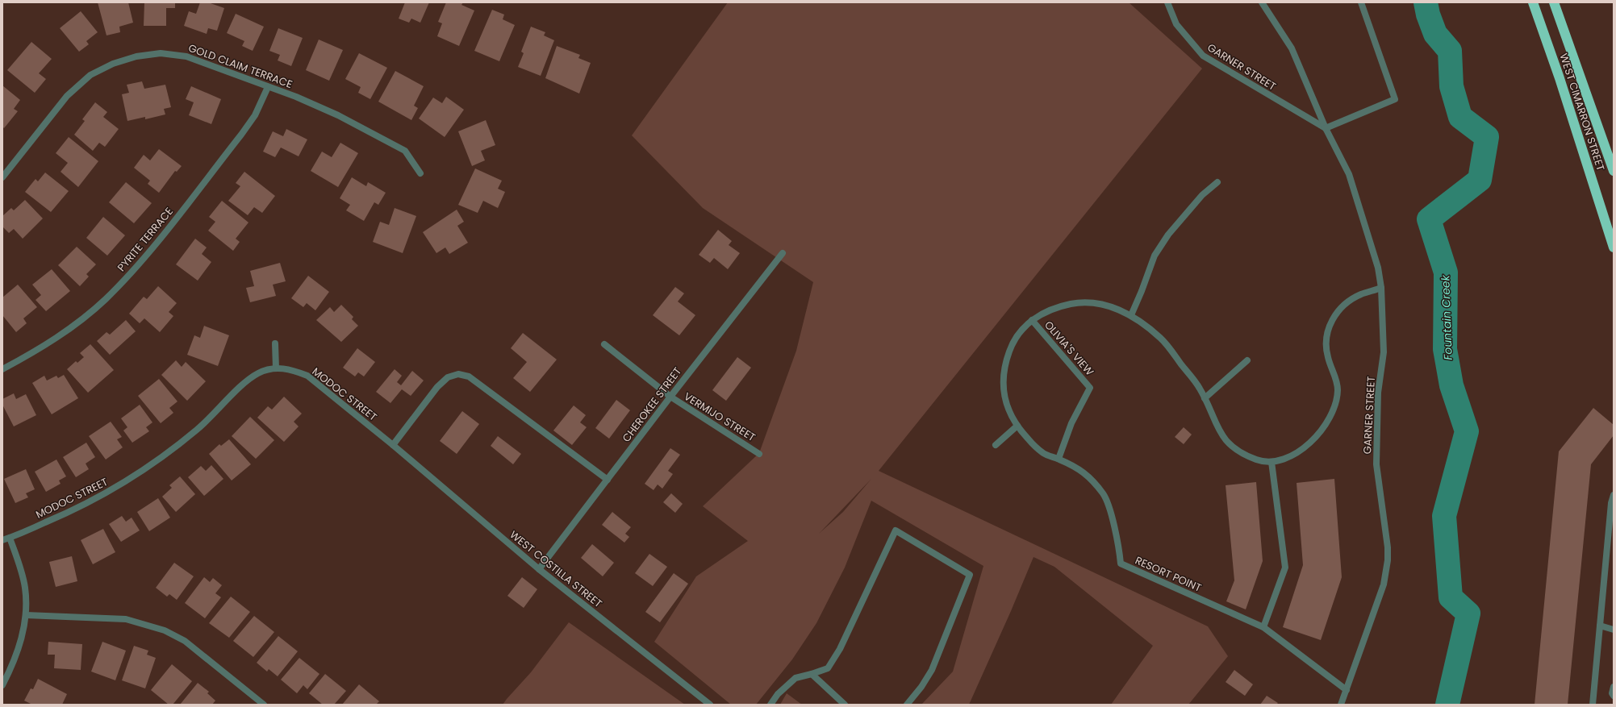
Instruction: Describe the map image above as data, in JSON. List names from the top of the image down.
{
  "streets": {
    "highway": ["WEST CIMARRON STREET"],
    "street": [
      "GOLD CLAIM TERRACE",
      "GARNER STREET",
      "PYRITE TERRACE",
      "OLIVIA'S VIEW",
      "MODOC STREET",
      "CHEROKEE STREET",
      "VERMIJO STREET",
      "WEST COSTILLA STREET",
      "RESORT POINT"
    ]
  },
  "crossings": [
    ["GOLD CLAIM TERRACE", "PYRITE TERRACE"],
    ["GARNER STREET", "RESORT POINT"],
    ["OLIVIA'S VIEW", "RESORT POINT"],
    ["MODOC STREET", "WEST COSTILLA STREET"],
    ["CHEROKEE STREET", "VERMIJO STREET"],
    ["CHEROKEE STREET", "WEST COSTILLA STREET"]
  ],
  "water": ["Fountain Creek"]
}
